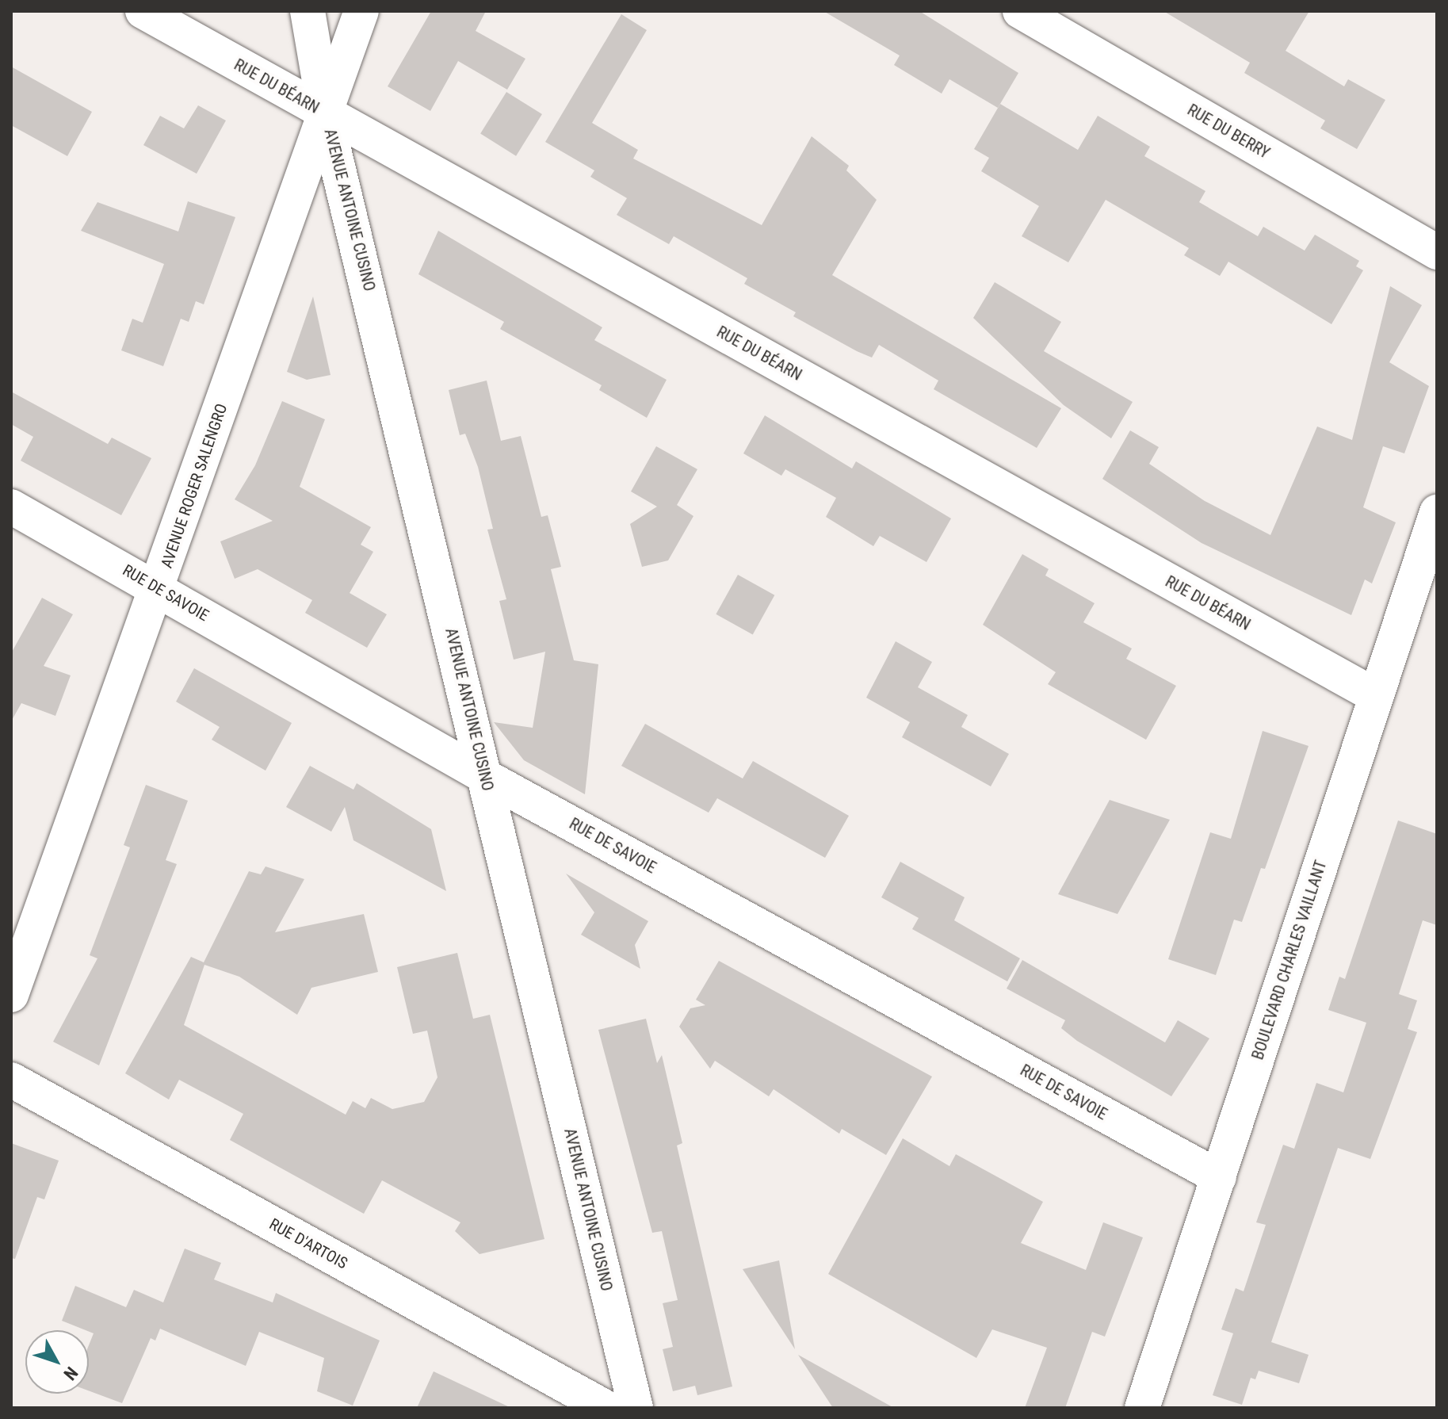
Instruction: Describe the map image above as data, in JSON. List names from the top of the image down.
{
  "streets": {
    "street": [
      "RUE DU BÉARN",
      "RUE DU BERRY",
      "AVENUE ANTOINE CUSINO",
      "AVENUE ROGER SALENGRO",
      "RUE DE SAVOIE",
      "BOULEVARD CHARLES VAILLANT",
      "RUE D'ARTOIS"
    ]
  },
  "crossings": [
    ["RUE DU BÉARN", "AVENUE ANTOINE CUSINO"],
    ["RUE DU BÉARN", "AVENUE ROGER SALENGRO"],
    ["RUE DU BÉARN", "BOULEVARD CHARLES VAILLANT"],
    ["AVENUE ANTOINE CUSINO", "AVENUE ROGER SALENGRO"],
    ["AVENUE ANTOINE CUSINO", "RUE DE SAVOIE"],
    ["AVENUE ROGER SALENGRO", "RUE DE SAVOIE"],
    ["RUE DE SAVOIE", "BOULEVARD CHARLES VAILLANT"]
  ],
  "north": "bottom right"
}
